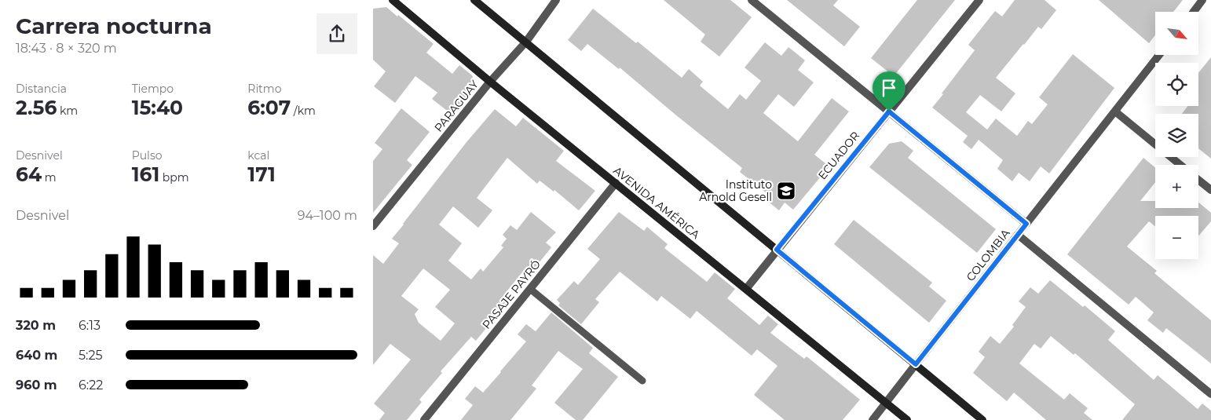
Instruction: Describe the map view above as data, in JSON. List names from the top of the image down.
{
  "streets": {
    "main road": ["AVENIDA AMÉRICA"],
    "street": [
      "PARAGUAY",
      "ECUADOR",
      "COLOMBIA",
      "PASAJE PAYRÓ"
    ]
  },
  "crossings": [
    ["PARAGUAY", "AVENIDA AMÉRICA"],
    ["ECUADOR", "AVENIDA AMÉRICA"],
    ["AVENIDA AMÉRICA", "COLOMBIA"],
    ["AVENIDA AMÉRICA", "PASAJE PAYRÓ"]
  ],
  "places": {
    "school or university": ["Instituto Arnold Gesell"]
  },
  "north": "bottom right",
  "page": {
    "heading": ["Carrera nocturna", "18:43 · 8 × 320 m"],
    "map_buttons": ["+", "−"],
    "stats": [
      ["Distancia", "2.56 km"],
      ["Tiempo", "15:40"],
      ["Ritmo", "6:07 /km"],
      ["Desnivel", "64 m"],
      ["Pulso", "161 bpm"],
      ["kcal", "171"]
    ],
    "chart": ["Desnivel", "94–100 m"],
    "list": [
      {
        "name": "320 m",
        "note": "6:13"
      },
      {
        "name": "640 m",
        "note": "5:25"
      },
      {
        "name": "960 m",
        "note": "6:22"
      }
    ]
  }
}
